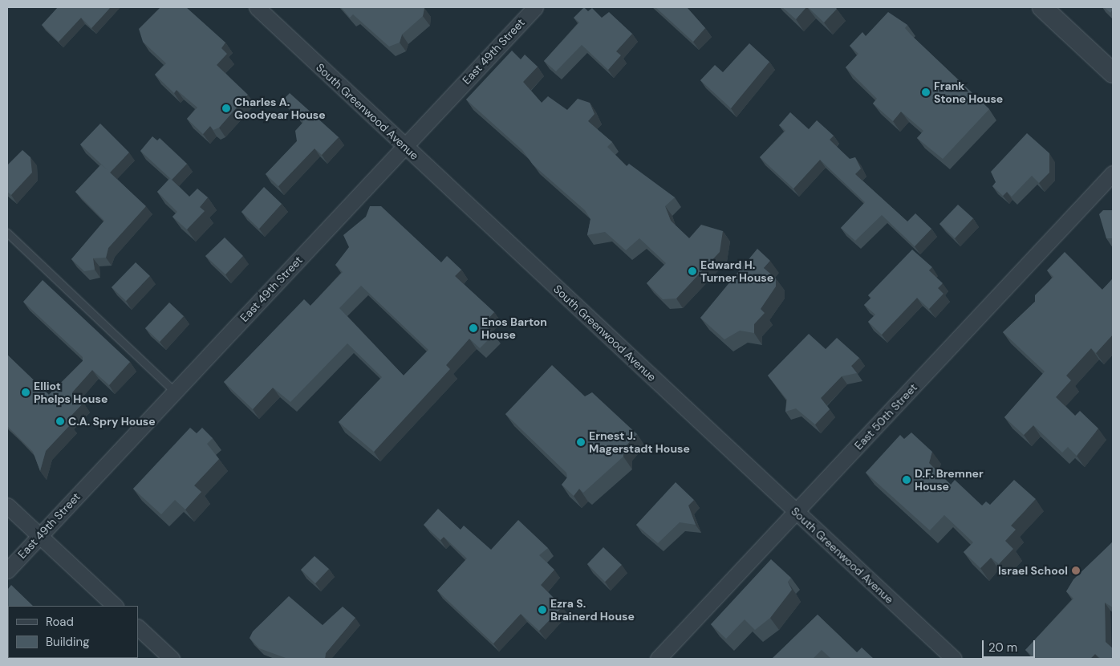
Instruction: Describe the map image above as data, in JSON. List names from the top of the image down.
{
  "streets": {
    "street": ["East 49th Street", "South Greenwood Avenue", "East 50th Street"]
  },
  "crossings": [
    ["East 49th Street", "South Greenwood Avenue"],
    ["South Greenwood Avenue", "East 50th Street"]
  ],
  "places": [
    "Frank Stone House",
    "Charles A. Goodyear House",
    "Edward H. Turner House",
    "Enos Barton House",
    "Elliot Phelps House",
    "C.A. Spry House",
    "Ernest J. Magerstadt House",
    "D.F. Bremner House",
    "Israel School",
    "Ezra S. Brainerd House"
  ],
  "legend": ["Road", "Building"],
  "scale_bar": "20 m"
}
